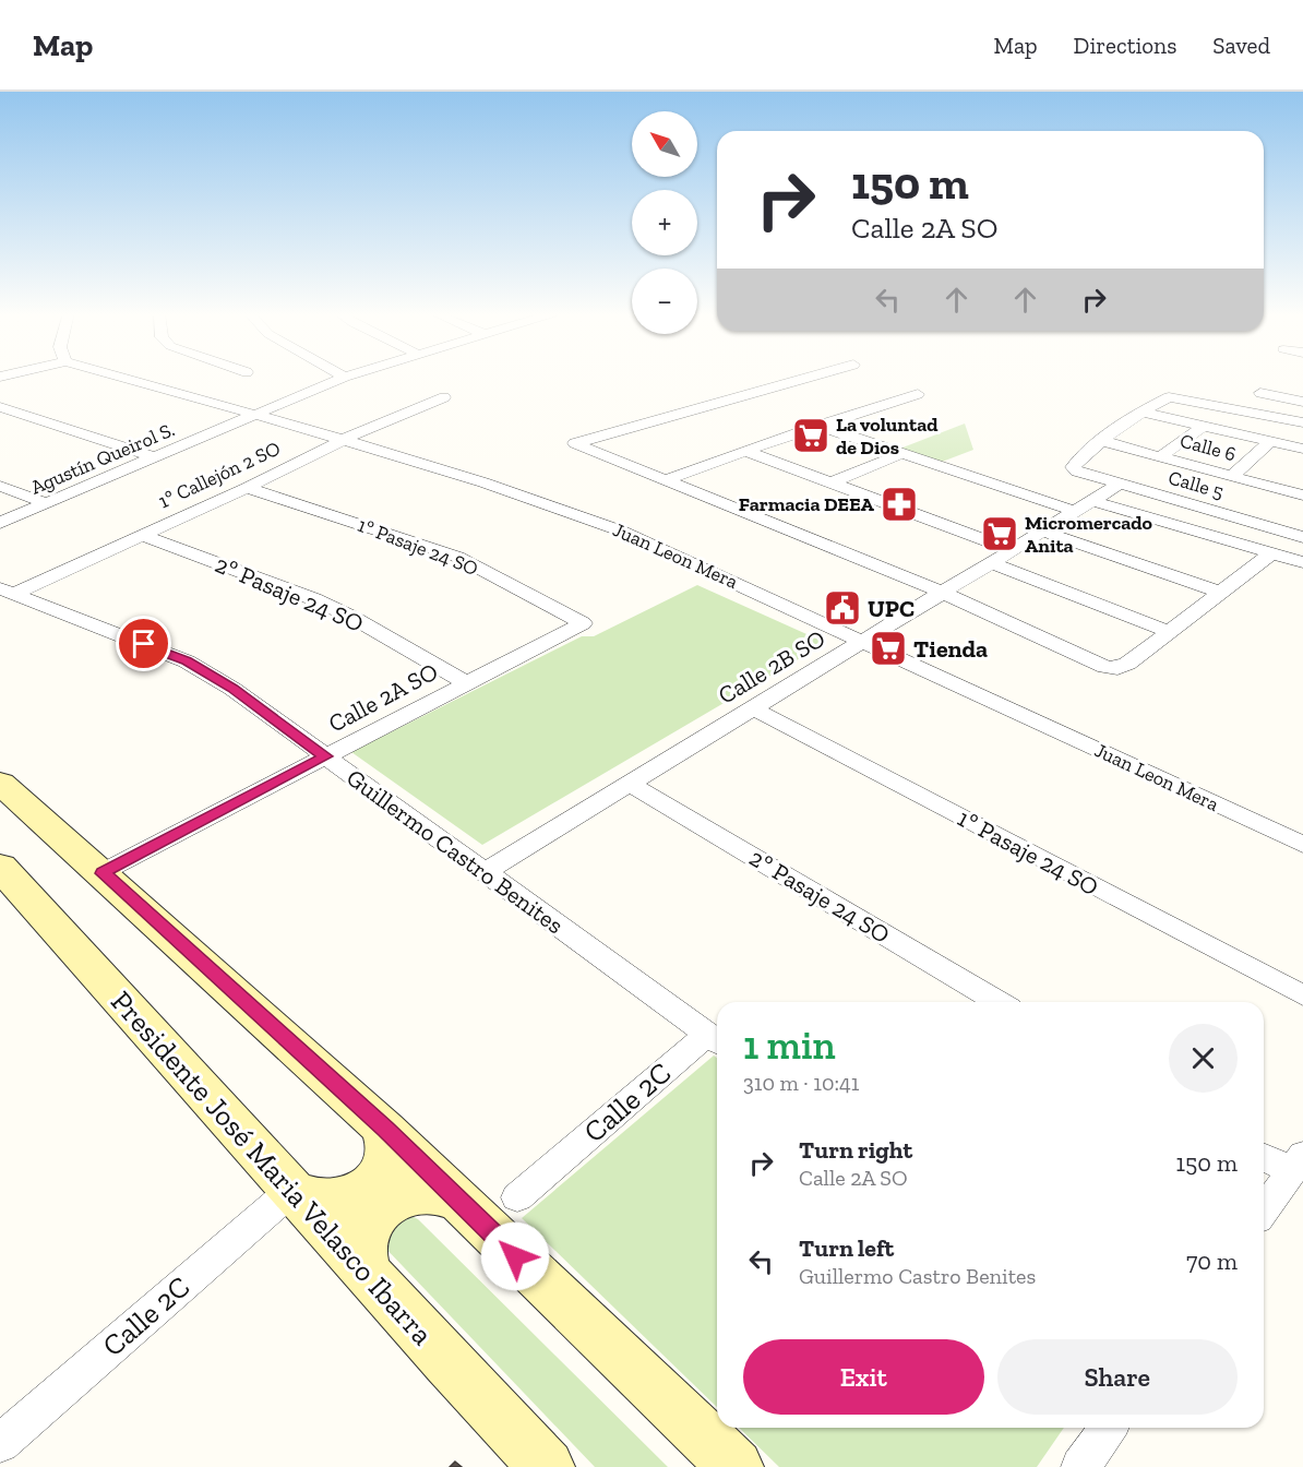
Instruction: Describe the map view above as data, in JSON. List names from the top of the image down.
{
  "streets": {
    "main road": ["Presidente José Maria Velasco Ibarra"],
    "street": [
      "Calle 6",
      "Agustín Queirol S.",
      "1º Callejón 2 SO",
      "Calle 5",
      "1º Pasaje 24 SO",
      "Juan Leon Mera",
      "2º Pasaje 24 SO",
      "Calle 2B SO",
      "Calle 2A SO",
      "Guillermo Castro Benites",
      "Calle 2C"
    ]
  },
  "crossings": [
    ["Calle 6", "Calle 5"],
    ["Agustín Queirol S.", "Juan Leon Mera"],
    ["1º Callejón 2 SO", "1º Pasaje 24 SO"],
    ["1º Callejón 2 SO", "Juan Leon Mera"],
    ["1º Callejón 2 SO", "2º Pasaje 24 SO"],
    ["1º Callejón 2 SO", "Guillermo Castro Benites"],
    ["Calle 5", "Calle 2B SO"],
    ["1º Pasaje 24 SO", "Calle 2B SO"],
    ["1º Pasaje 24 SO", "Calle 2A SO"],
    ["Juan Leon Mera", "Calle 2B SO"],
    ["2º Pasaje 24 SO", "Calle 2B SO"],
    ["2º Pasaje 24 SO", "Calle 2A SO"],
    ["Calle 2B SO", "Guillermo Castro Benites"],
    ["Calle 2A SO", "Guillermo Castro Benites"],
    ["Guillermo Castro Benites", "Calle 2C"],
    ["Calle 2C", "Presidente José Maria Velasco Ibarra"]
  ],
  "places": {
    "supermarket": ["La voluntad de Dios", "Micromercado Anita", "Tienda"],
    "pharmacy": ["Farmacia DEEA"],
    "public building": ["UPC"]
  },
  "north": "top left",
  "page": {
    "header": "Map",
    "nav": ["Map", "Directions", "Saved"],
    "map_buttons": ["+", "−"],
    "turn": ["150 m", "Calle 2A SO"],
    "heading": ["1 min", "310 m · 10:41"],
    "list": [
      {
        "name": "Turn right",
        "note": "Calle 2A SO",
        "value": "150 m"
      },
      {
        "name": "Turn left",
        "note": "Guillermo Castro Benites",
        "value": "70 m"
      }
    ],
    "buttons": ["Exit", "Share"]
  }
}
